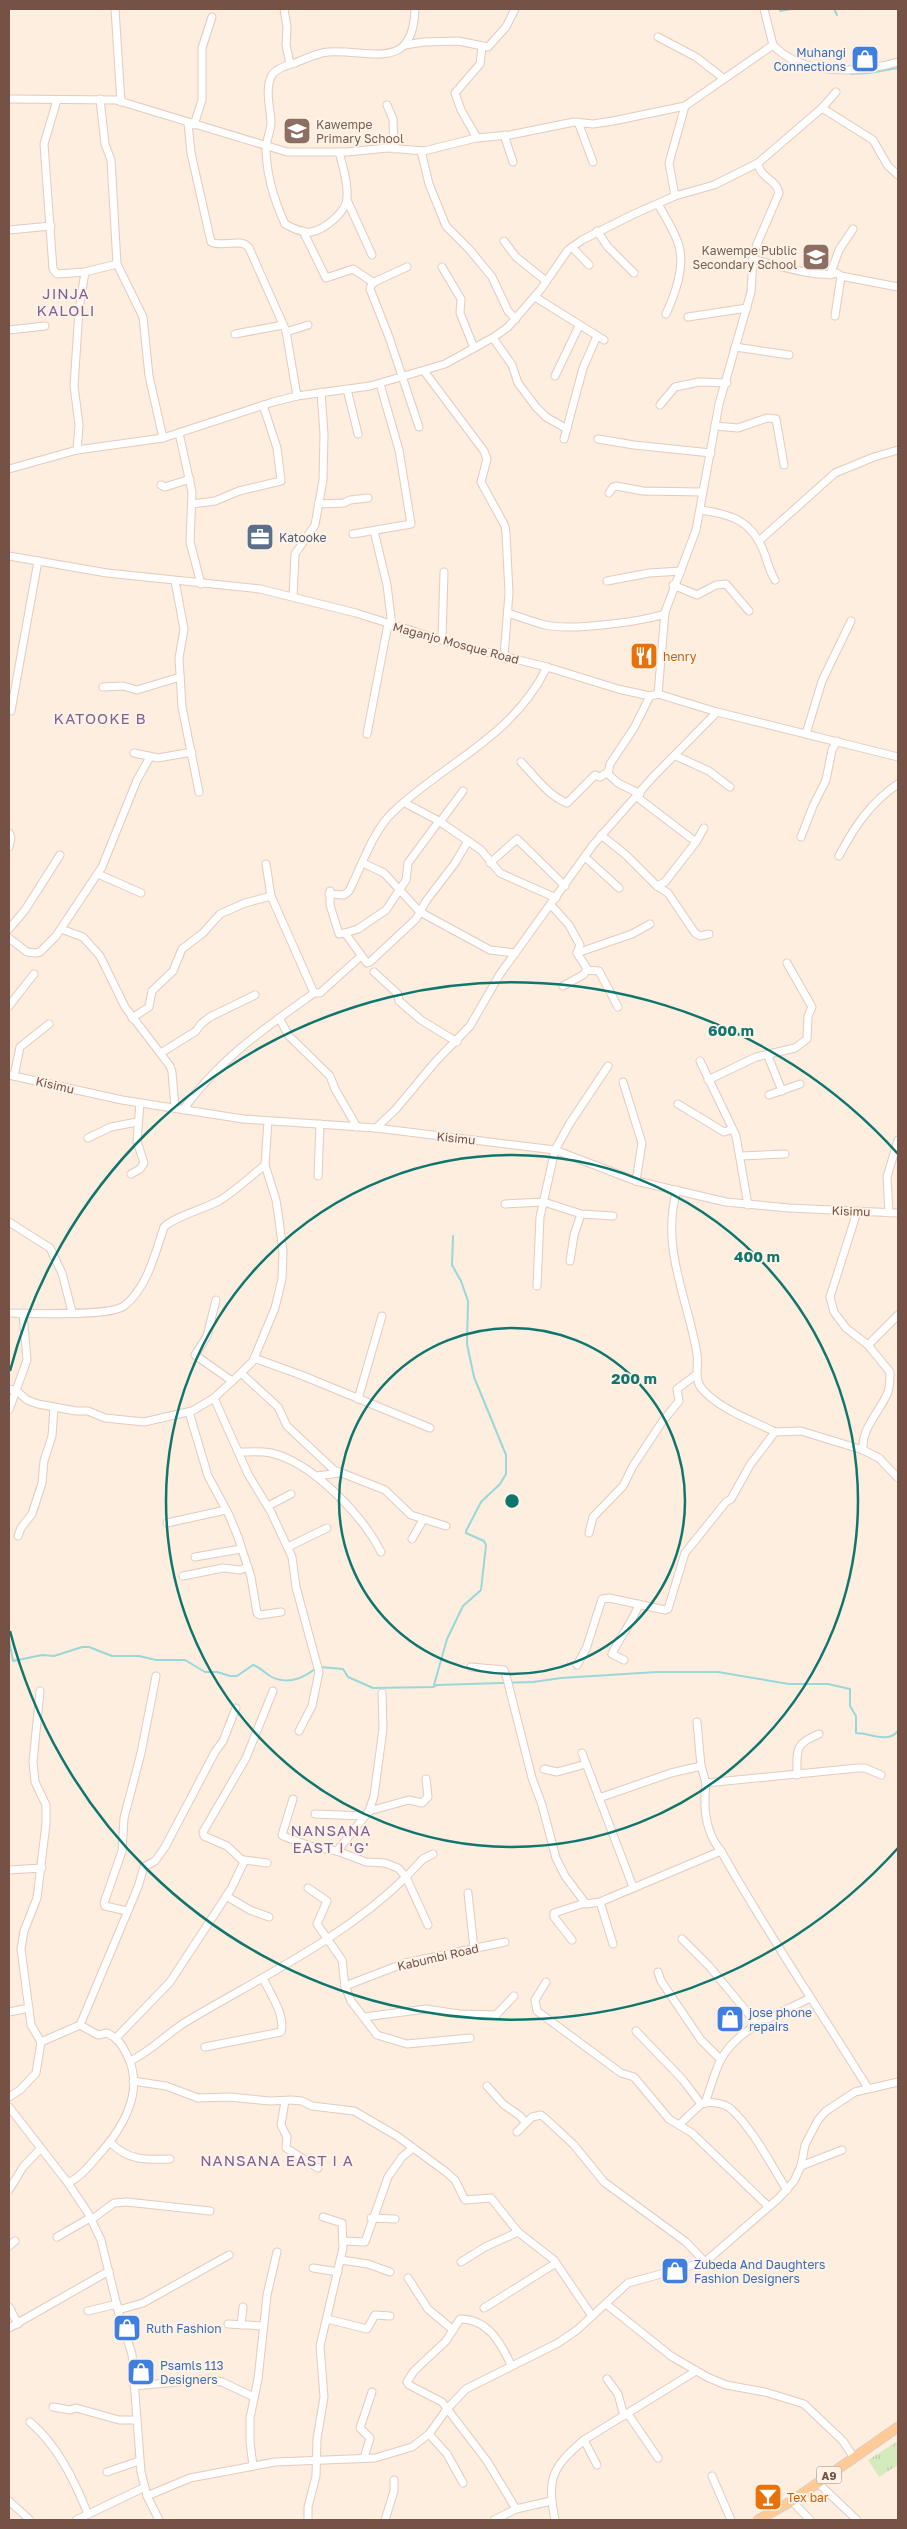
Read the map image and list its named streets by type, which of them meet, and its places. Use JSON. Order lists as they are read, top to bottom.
{
  "streets": {
    "main road": ["A9"],
    "street": ["Maganjo Mosque Road", "Kisimu", "Kabumbi Road"]
  },
  "districts": [
    "JINJA KALOLI",
    "KATOOKE B",
    "NANSANA EAST I 'G'",
    "NANSANA EAST I A"
  ],
  "places": {
    "shop": [
      "Muhangi Connections",
      "jose phone repairs",
      "Zubeda And Daughters Fashion Designers",
      "Ruth Fashion",
      "Psamls 113 Designers"
    ],
    "school or university": ["Kawempe Primary School", "Kawempe Public Secondary School"],
    "office": ["Katooke"],
    "restaurant": ["henry"],
    "bar": ["Tex bar"]
  },
  "rings": ["600 m", "400 m", "200 m"]
}
